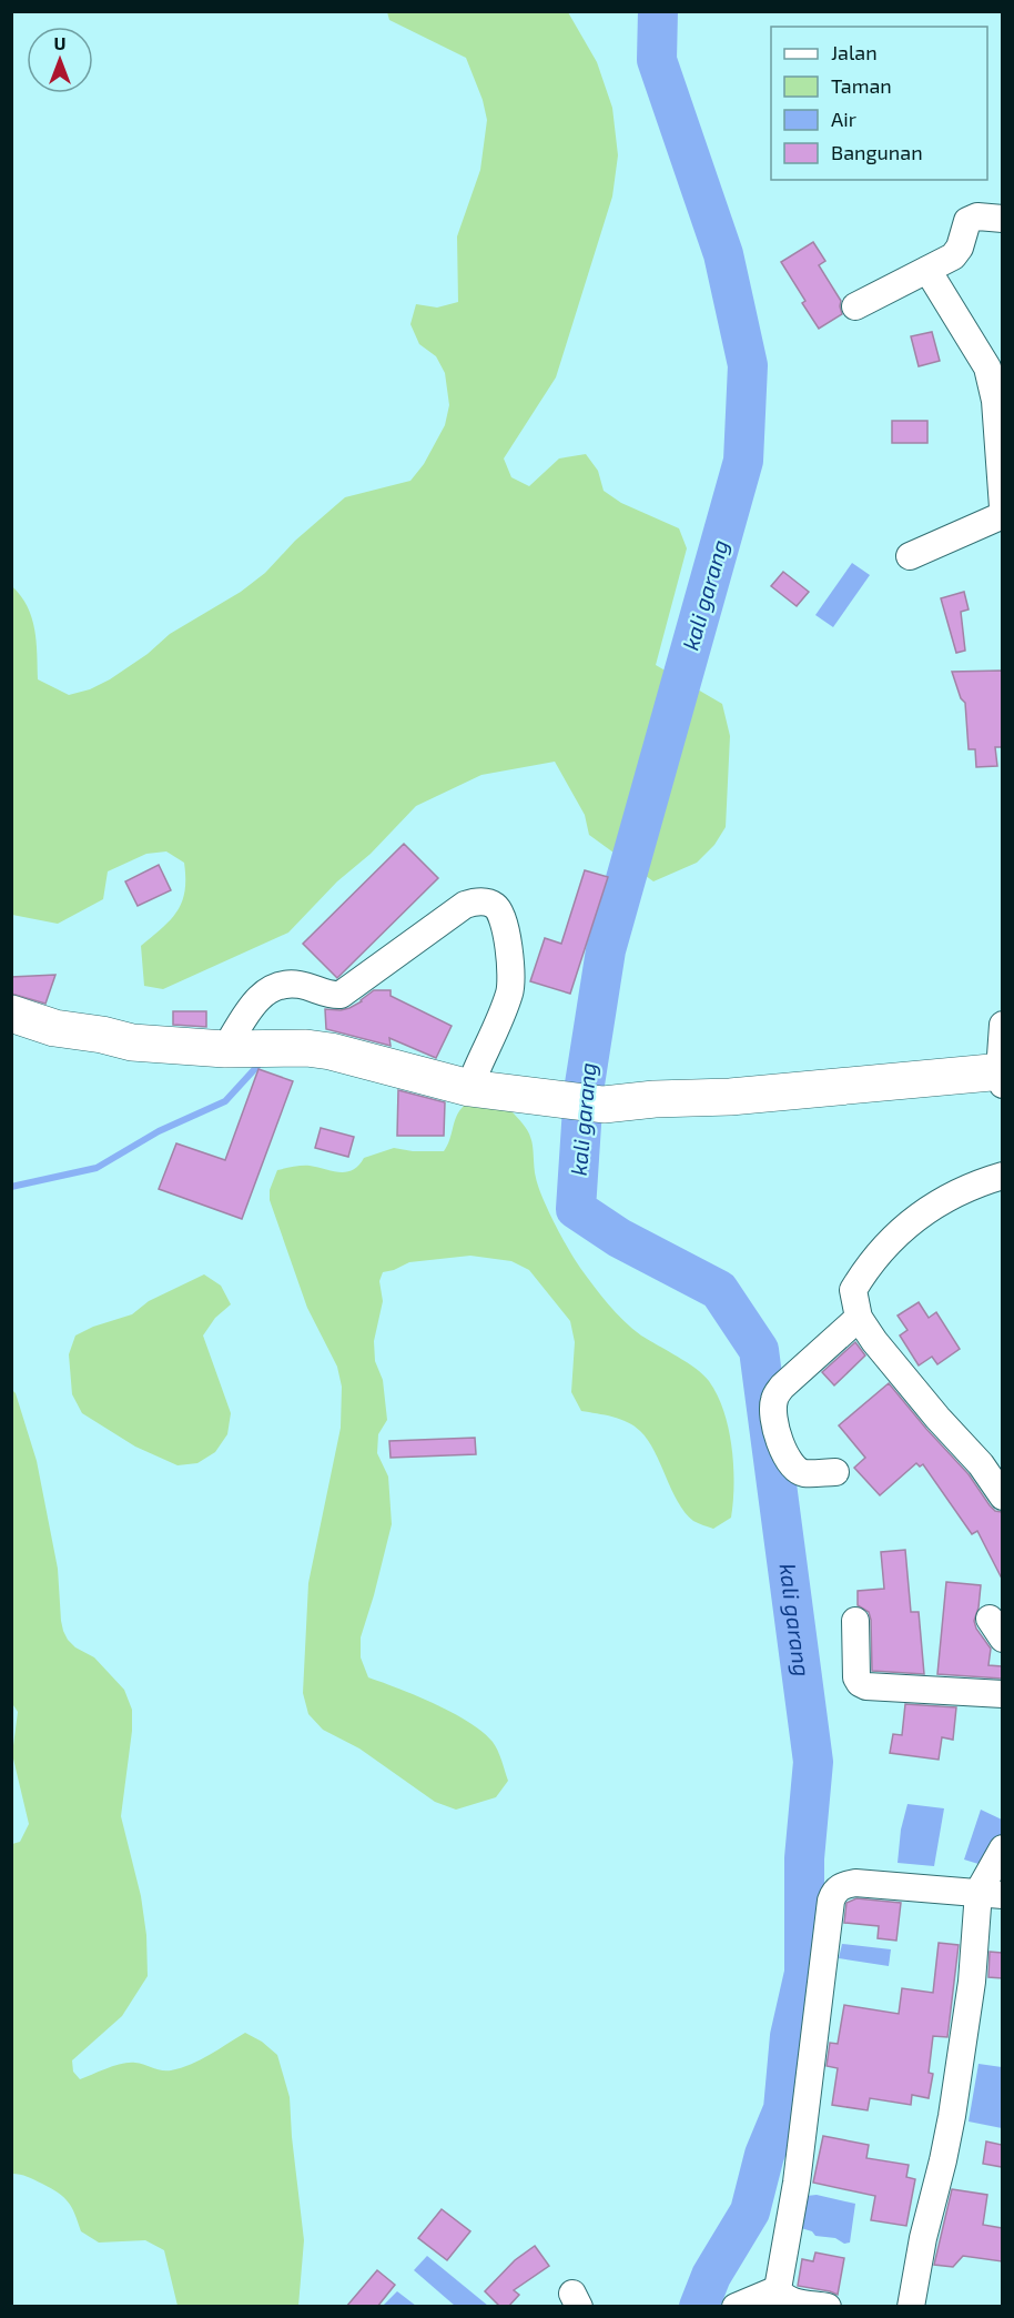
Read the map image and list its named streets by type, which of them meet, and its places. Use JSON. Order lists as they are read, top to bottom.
{
  "water": ["kali garang"],
  "legend": [
    "Jalan",
    "Taman",
    "Air",
    "Bangunan"
  ],
  "north": "top"
}
